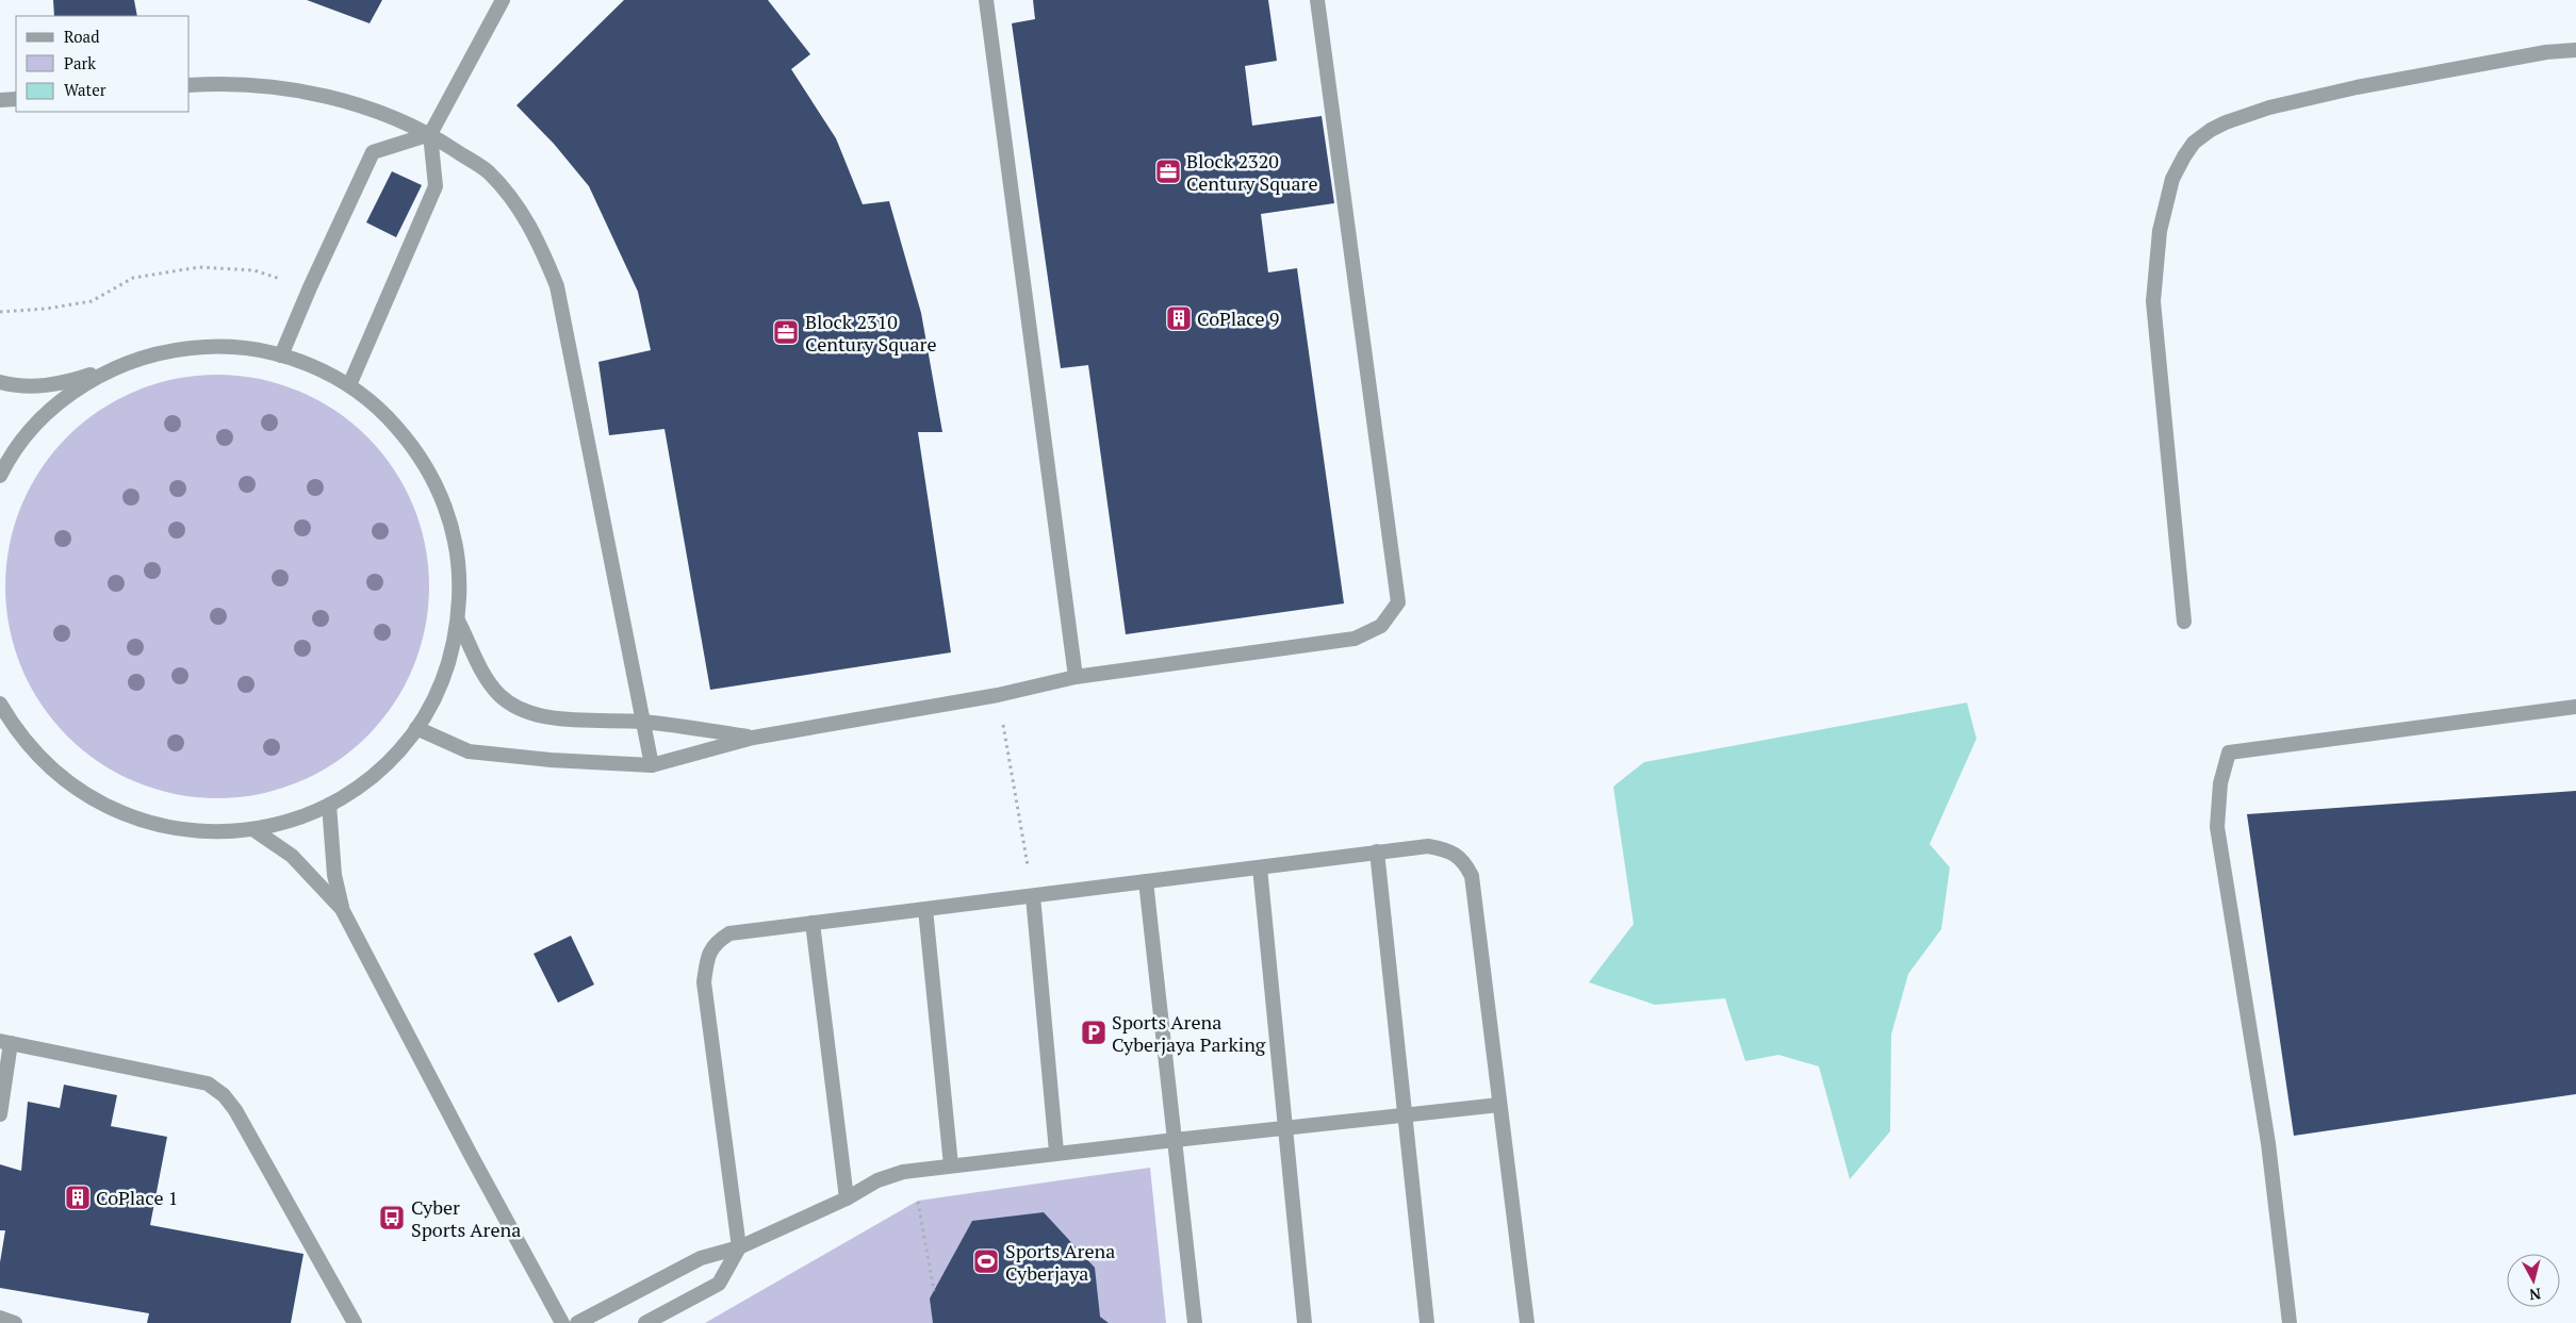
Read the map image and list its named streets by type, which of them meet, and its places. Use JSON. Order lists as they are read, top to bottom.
{
  "places": {
    "office": ["Block 2320 Century Square", "Block 2310 Century Square"],
    "building": ["CoPlace 9", "CoPlace 1"],
    "parking": ["Sports Arena Cyberjaya Parking"],
    "bus stop": ["Cyber Sports Arena"],
    "sports": ["Sports Arena Cyberjaya"]
  },
  "legend": ["Road", "Park", "Water"],
  "north": "bottom"
}
